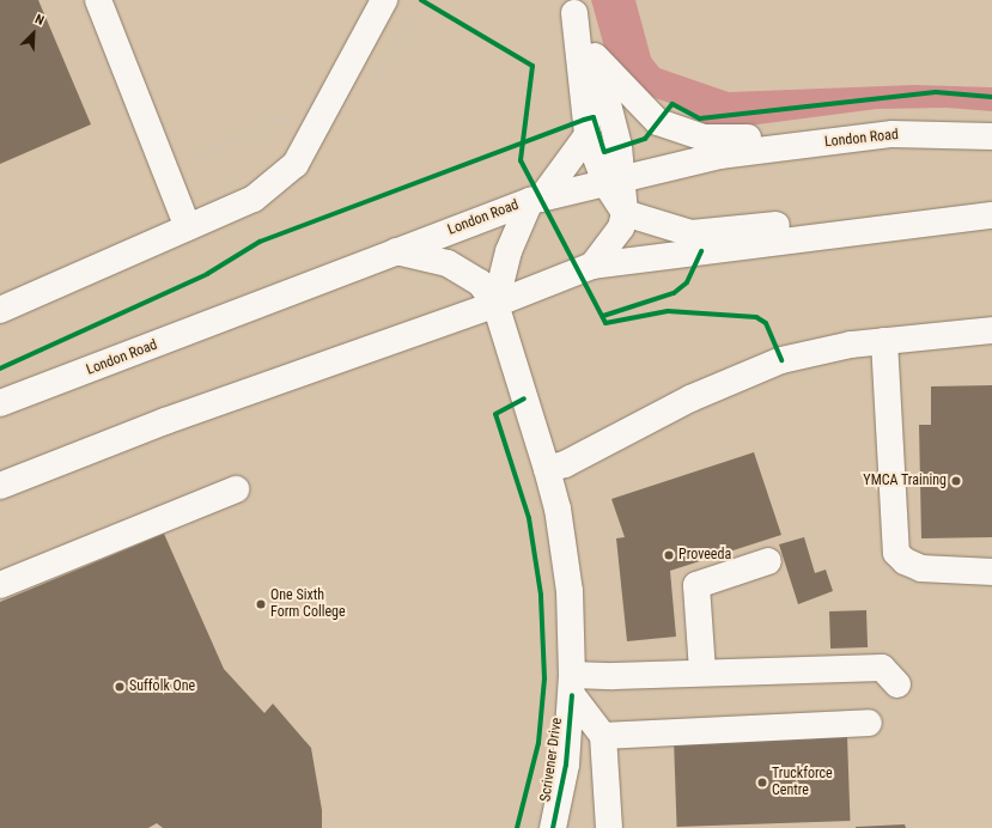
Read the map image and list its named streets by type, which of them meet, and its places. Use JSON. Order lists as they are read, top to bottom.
{
  "streets": {
    "main road": ["London Road", "Scrivener Drive"]
  },
  "places": [
    "YMCA Training",
    "Proveeda",
    "One Sixth Form College",
    "Suffolk One",
    "Truckforce Centre"
  ],
  "north": "top right"
}
